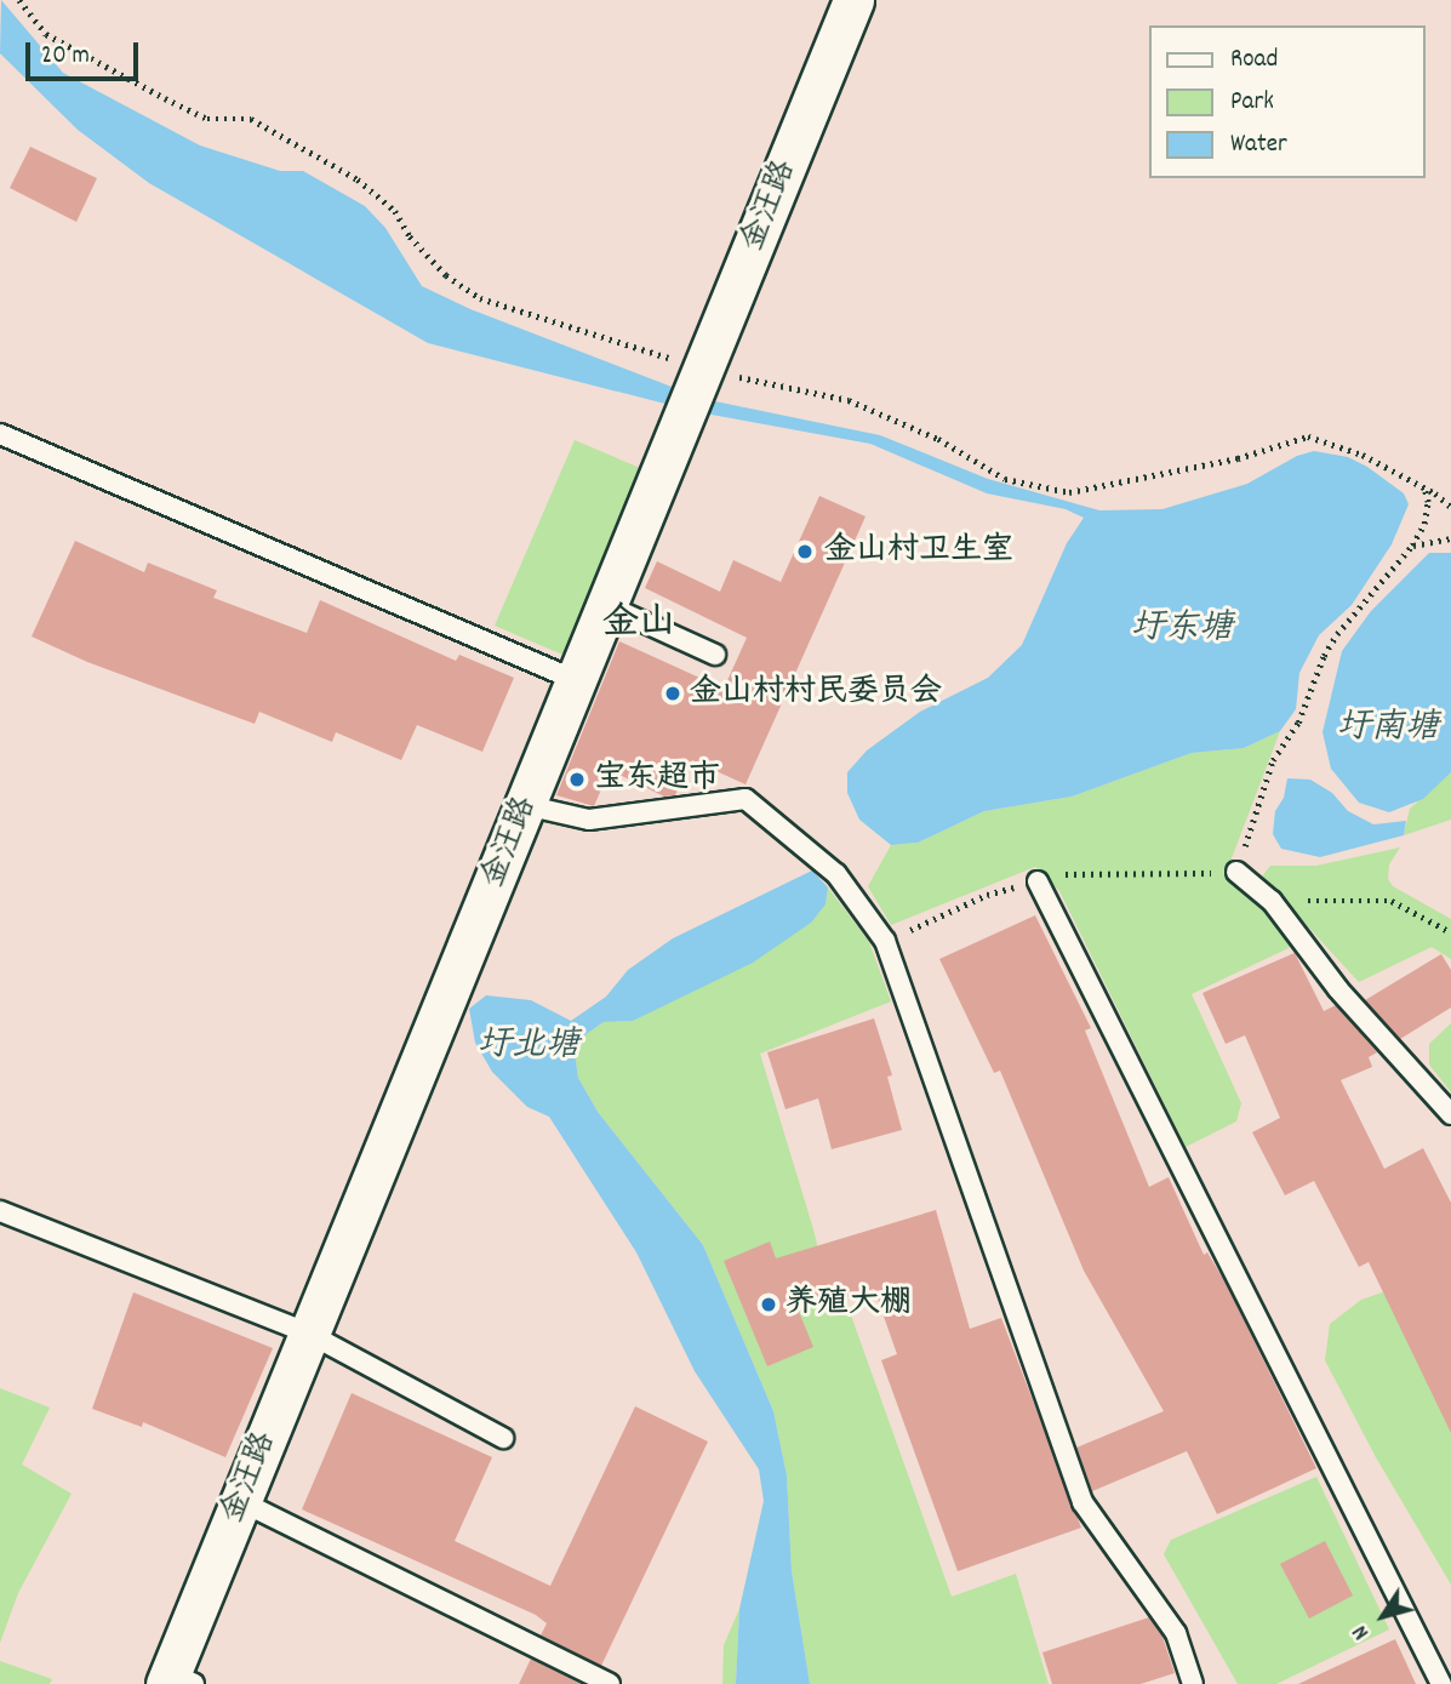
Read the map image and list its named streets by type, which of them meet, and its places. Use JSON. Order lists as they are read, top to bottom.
{
  "streets": {
    "street": ["金汪路"]
  },
  "districts": ["金山"],
  "water": ["圩东塘", "圩南塘", "圩北塘"],
  "places": [
    "金山村卫生室",
    "金山村村民委员会",
    "宝东超市",
    "养殖大棚"
  ],
  "legend": ["Road", "Park", "Water"],
  "scale_bar": "20 m",
  "north": "bottom left"
}
